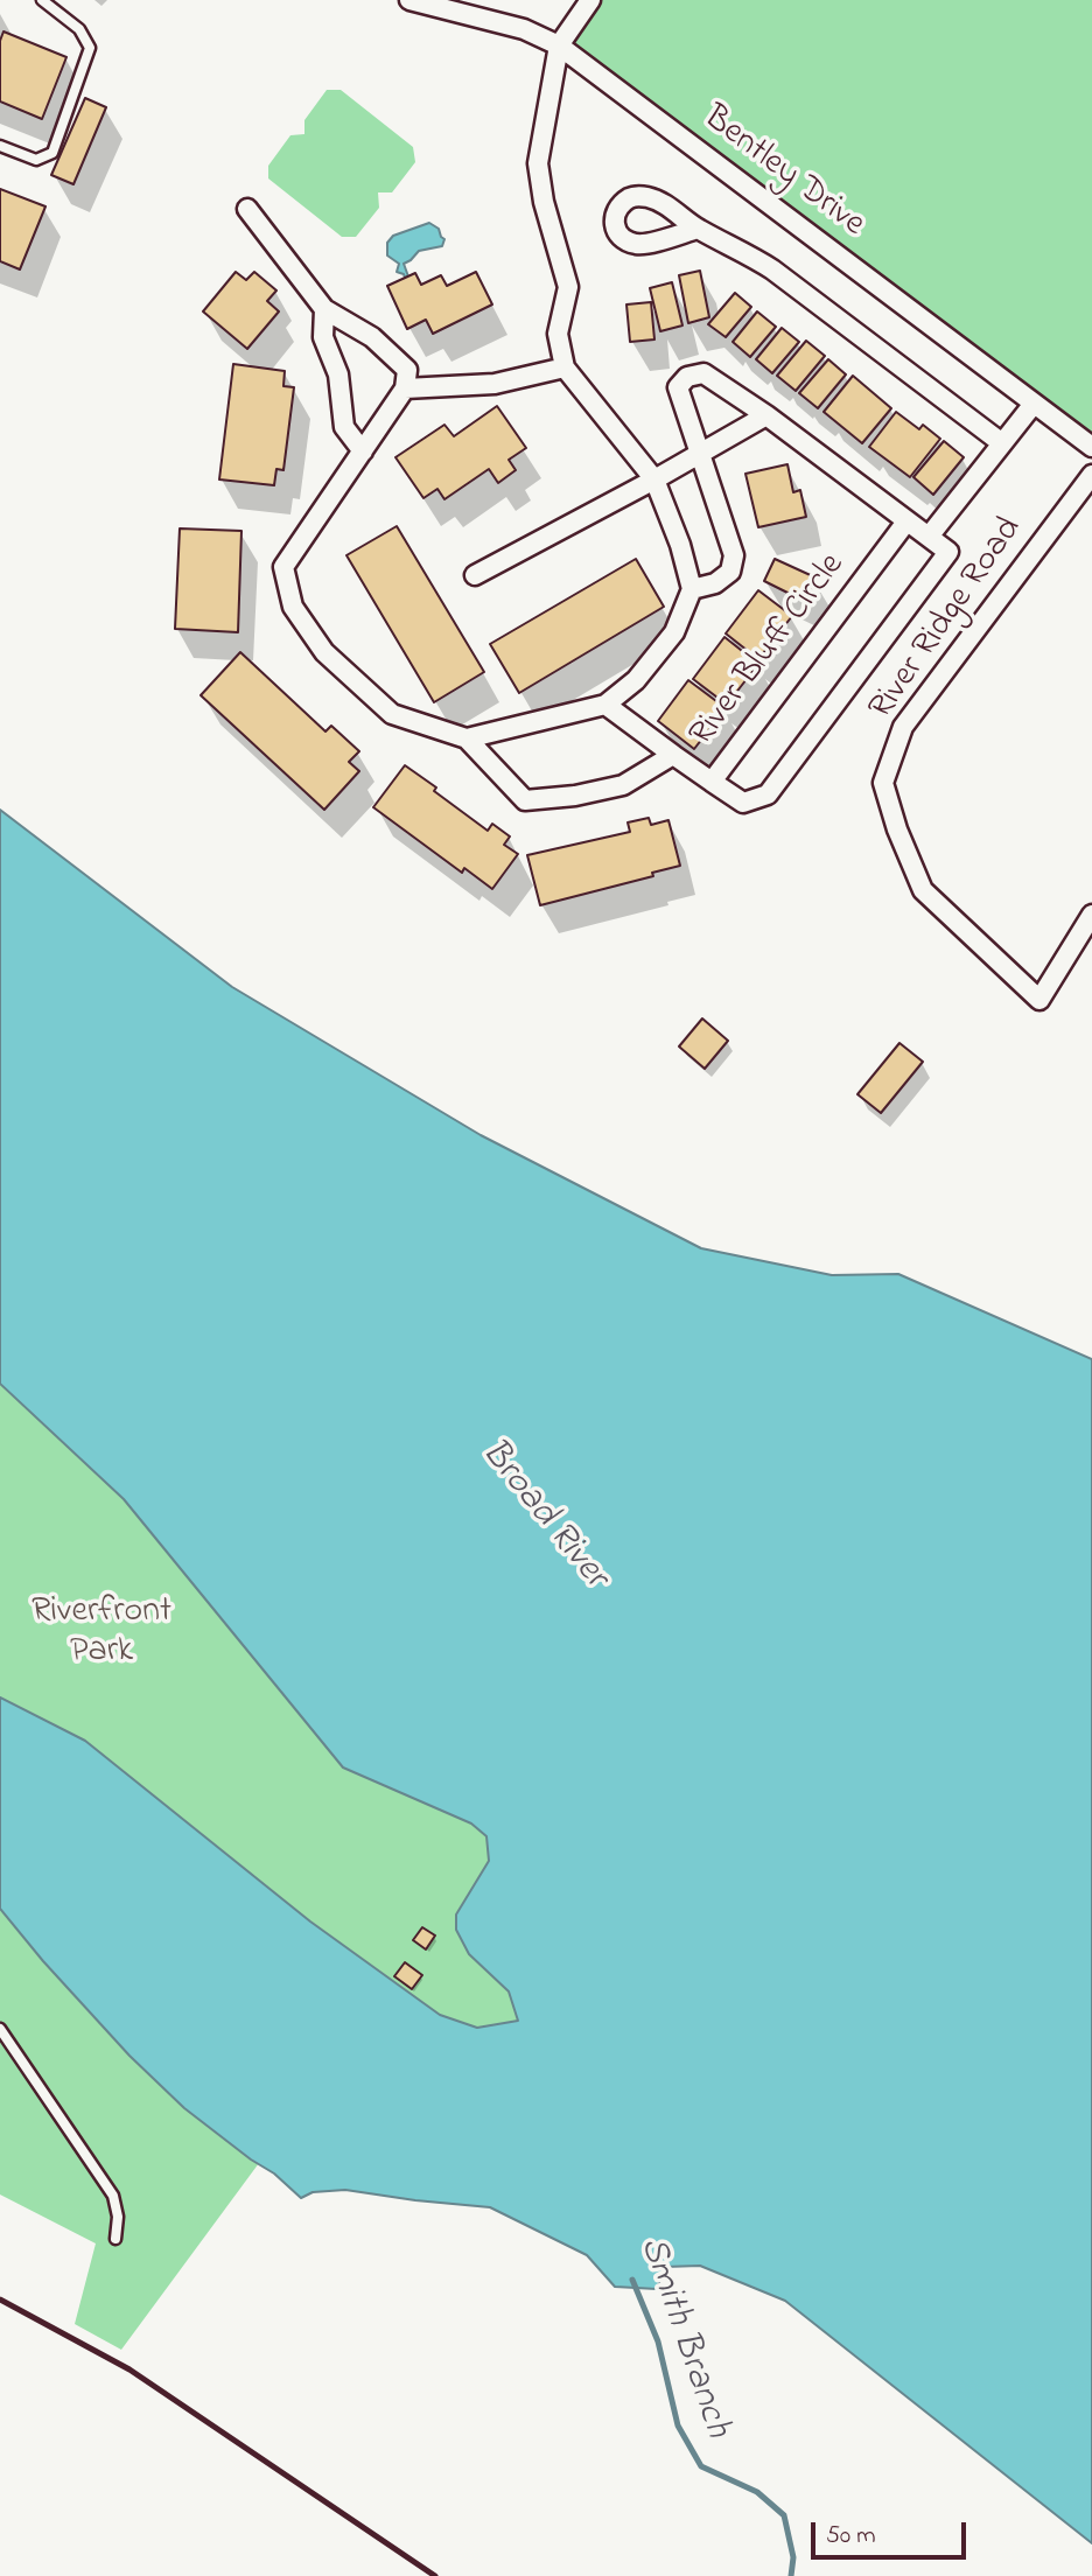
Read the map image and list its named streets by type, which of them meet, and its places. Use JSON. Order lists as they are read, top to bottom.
{
  "streets": {
    "street": ["Bentley Drive", "River Ridge Road", "River Bluff Circle"]
  },
  "water": ["Broad River", "Smith Branch"],
  "parks": ["Riverfront Park"],
  "scale_bar": "50 m"
}
